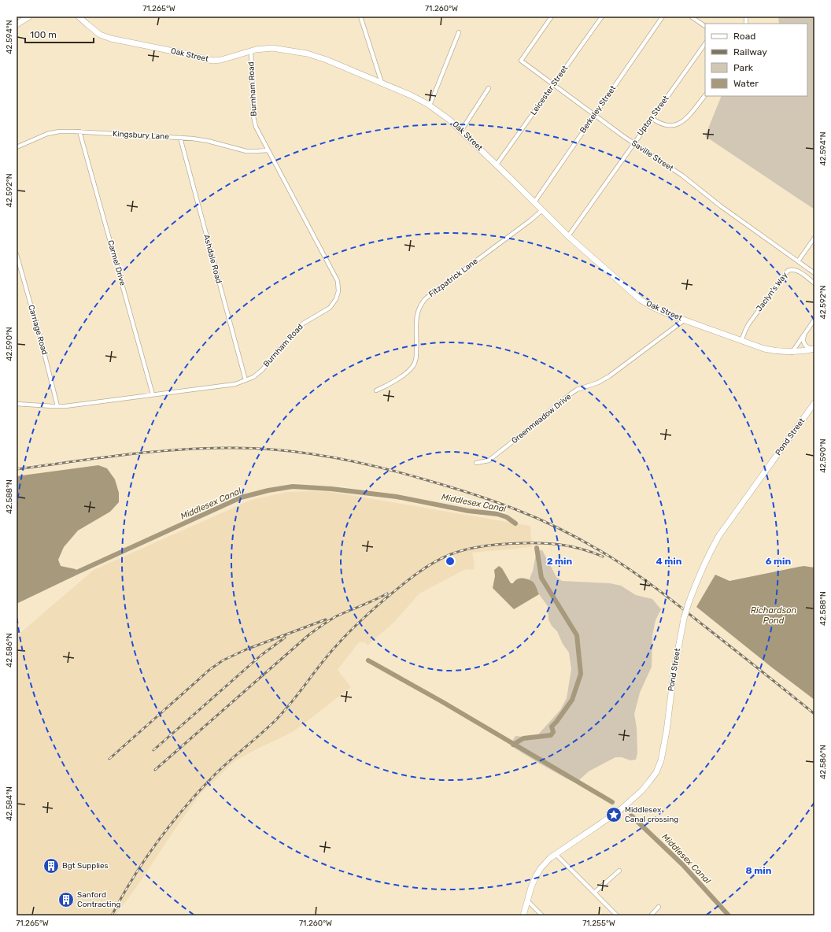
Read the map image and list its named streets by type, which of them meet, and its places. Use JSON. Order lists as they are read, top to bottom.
{
  "streets": {
    "street": [
      "Oak Street",
      "Burnham Road",
      "Leicester Street",
      "Berkeley Street",
      "Upton Street",
      "Kingsbury Lane",
      "Saville Street",
      "Ashdale Road",
      "Carmel Drive",
      "Fitzpatrick Lane",
      "Jaclyn's Way",
      "Carriage Road",
      "Greenmeadow Drive",
      "Pond Street"
    ]
  },
  "crossings": [
    ["Oak Street", "Burnham Road"],
    ["Oak Street", "Leicester Street"],
    ["Oak Street", "Berkeley Street"],
    ["Oak Street", "Upton Street"],
    ["Oak Street", "Fitzpatrick Lane"],
    ["Oak Street", "Jaclyn's Way"],
    ["Oak Street", "Greenmeadow Drive"],
    ["Burnham Road", "Kingsbury Lane"],
    ["Burnham Road", "Ashdale Road"],
    ["Burnham Road", "Carmel Drive"],
    ["Burnham Road", "Carriage Road"],
    ["Leicester Street", "Saville Street"],
    ["Berkeley Street", "Saville Street"],
    ["Upton Street", "Saville Street"],
    ["Kingsbury Lane", "Ashdale Road"],
    ["Kingsbury Lane", "Carmel Drive"]
  ],
  "water": ["Middlesex Canal", "Richardson Pond"],
  "places": {
    "place": ["Middlesex Canal crossing"],
    "building": ["Bgt Supplies", "Sanford Contracting"]
  },
  "legend": [
    "Road",
    "Railway",
    "Park",
    "Water"
  ],
  "scale_bar": "100 m",
  "coordinates": [
    "71.265°W",
    "71.260°W",
    "42.594°N",
    "42.592°N",
    "42.590°N",
    "42.588°N",
    "42.586°N",
    "42.584°N",
    "71.255°W"
  ],
  "rings": [
    "2 min",
    "4 min",
    "6 min",
    "8 min"
  ]
}
